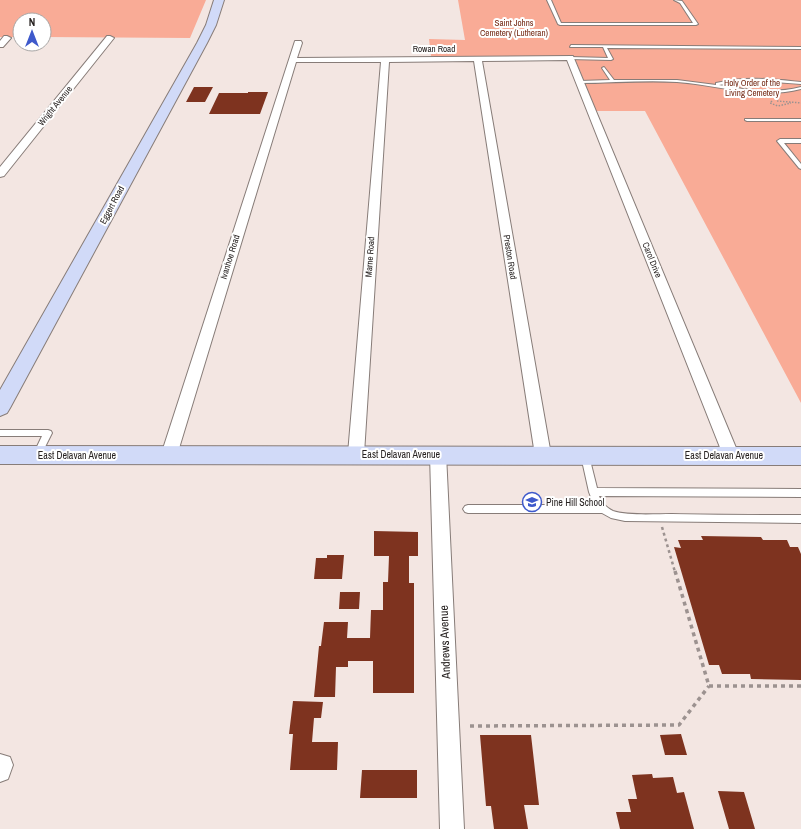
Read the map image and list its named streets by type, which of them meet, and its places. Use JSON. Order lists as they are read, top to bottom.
{
  "streets": {
    "street": [
      "Rowan Road",
      "Wright Avenue",
      "Eggert Road",
      "Ivanhoe Road",
      "Marne Road",
      "Preston Road",
      "Carol Drive",
      "East Delavan Avenue",
      "Andrews Avenue"
    ]
  },
  "crossings": [
    ["Rowan Road", "Ivanhoe Road"],
    ["Rowan Road", "Marne Road"],
    ["Rowan Road", "Preston Road"],
    ["Rowan Road", "Carol Drive"],
    ["Ivanhoe Road", "East Delavan Avenue"],
    ["Marne Road", "East Delavan Avenue"],
    ["Preston Road", "East Delavan Avenue"],
    ["Carol Drive", "East Delavan Avenue"],
    ["East Delavan Avenue", "Andrews Avenue"]
  ],
  "parks": ["Saint Johns Cemetery (Lutheran)", "Holy Order of the Living Cemetery"],
  "places": {
    "school or university": ["Pine Hill School"]
  },
  "north": "top"
}
